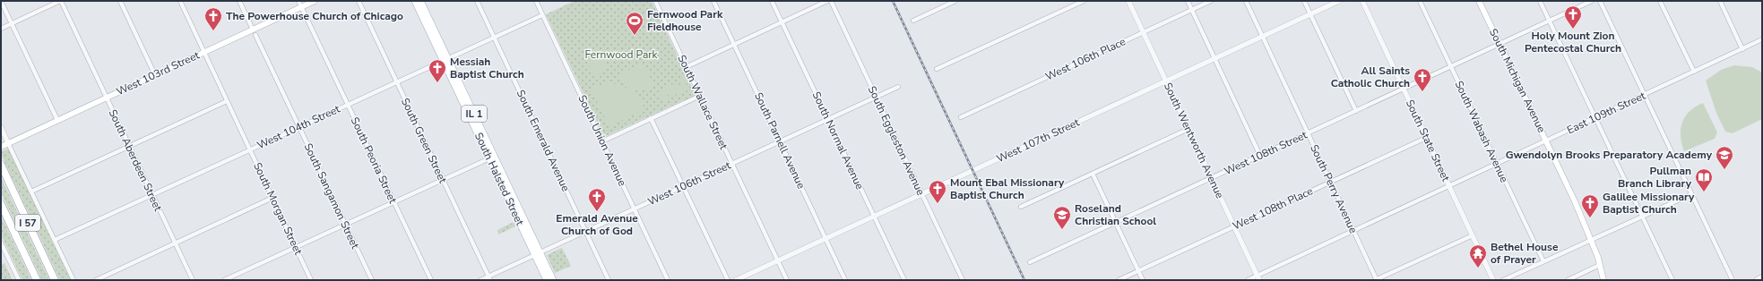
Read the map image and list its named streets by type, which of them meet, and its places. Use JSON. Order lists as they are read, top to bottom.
{
  "streets": {
    "highway": ["I 57"],
    "main road": [
      "West 103rd Street",
      "South Michigan Avenue",
      "IL 1",
      "South Halsted Street"
    ],
    "street": [
      "West 106th Place",
      "South Wallace Street",
      "East 109th Street",
      "West 104th Street",
      "South Wabash Avenue",
      "South Green Street",
      "South Emerald Avenue",
      "South Union Avenue",
      "South Parnell Avenue",
      "South Normal Avenue",
      "South Eggleston Avenue",
      "West 107th Street",
      "South Wentworth Avenue",
      "South State Street",
      "West 108th Street",
      "South Aberdeen Street",
      "South Peoria Street",
      "West 106th Street",
      "South Perry Avenue",
      "South Sangamon Street",
      "South Morgan Street",
      "West 108th Place"
    ]
  },
  "crossings": [
    ["West 106th Place", "South Wentworth Avenue"],
    ["West 103rd Street", "South Aberdeen Street"],
    ["West 103rd Street", "South Peoria Street"],
    ["West 103rd Street", "South Sangamon Street"],
    ["West 103rd Street", "South Morgan Street"],
    ["South Michigan Avenue", "East 109th Street"],
    ["South Michigan Avenue", "West 108th Street"],
    ["South Wallace Street", "West 107th Street"],
    ["South Wallace Street", "West 106th Street"],
    ["East 109th Street", "South Wabash Avenue"],
    ["East 109th Street", "South Wentworth Avenue"],
    ["East 109th Street", "South State Street"],
    ["East 109th Street", "South Perry Avenue"],
    ["West 104th Street", "South Green Street"],
    ["West 104th Street", "South Emerald Avenue"],
    ["West 104th Street", "South Union Avenue"],
    ["West 104th Street", "South Aberdeen Street"],
    ["West 104th Street", "South Peoria Street"],
    ["West 104th Street", "South Halsted Street"],
    ["West 104th Street", "South Sangamon Street"],
    ["West 104th Street", "South Morgan Street"],
    ["South Wabash Avenue", "West 108th Street"],
    ["South Green Street", "West 106th Street"],
    ["South Emerald Avenue", "West 106th Street"],
    ["South Union Avenue", "West 106th Street"],
    ["South Parnell Avenue", "West 107th Street"],
    ["South Parnell Avenue", "West 106th Street"],
    ["South Normal Avenue", "West 107th Street"],
    ["South Normal Avenue", "West 106th Street"],
    ["South Eggleston Avenue", "West 107th Street"],
    ["South Eggleston Avenue", "West 106th Street"],
    ["West 107th Street", "South Wentworth Avenue"],
    ["West 107th Street", "South Perry Avenue"],
    ["South Wentworth Avenue", "West 108th Street"],
    ["South Wentworth Avenue", "West 108th Place"],
    ["South State Street", "West 108th Street"],
    ["South State Street", "West 108th Place"],
    ["West 108th Street", "South Perry Avenue"],
    ["South Halsted Street", "West 106th Street"],
    ["South Perry Avenue", "West 108th Place"]
  ],
  "parks": ["Fernwood Park"],
  "places": {
    "church": [
      "Holy Mount Zion Pentecostal Church",
      "The Powerhouse Church of Chicago",
      "Messiah Baptist Church",
      "All Saints Catholic Church",
      "Mount Ebal Missionary Baptist Church",
      "Emerald Avenue Church of God",
      "Galilee Missionary Baptist Church"
    ],
    "sports": ["Fernwood Park Fieldhouse"],
    "school or university": ["Gwendolyn Brooks Preparatory Academy", "Roseland Christian School"],
    "library": ["Pullman Branch Library"],
    "temple": ["Bethel House of Prayer"]
  }
}
